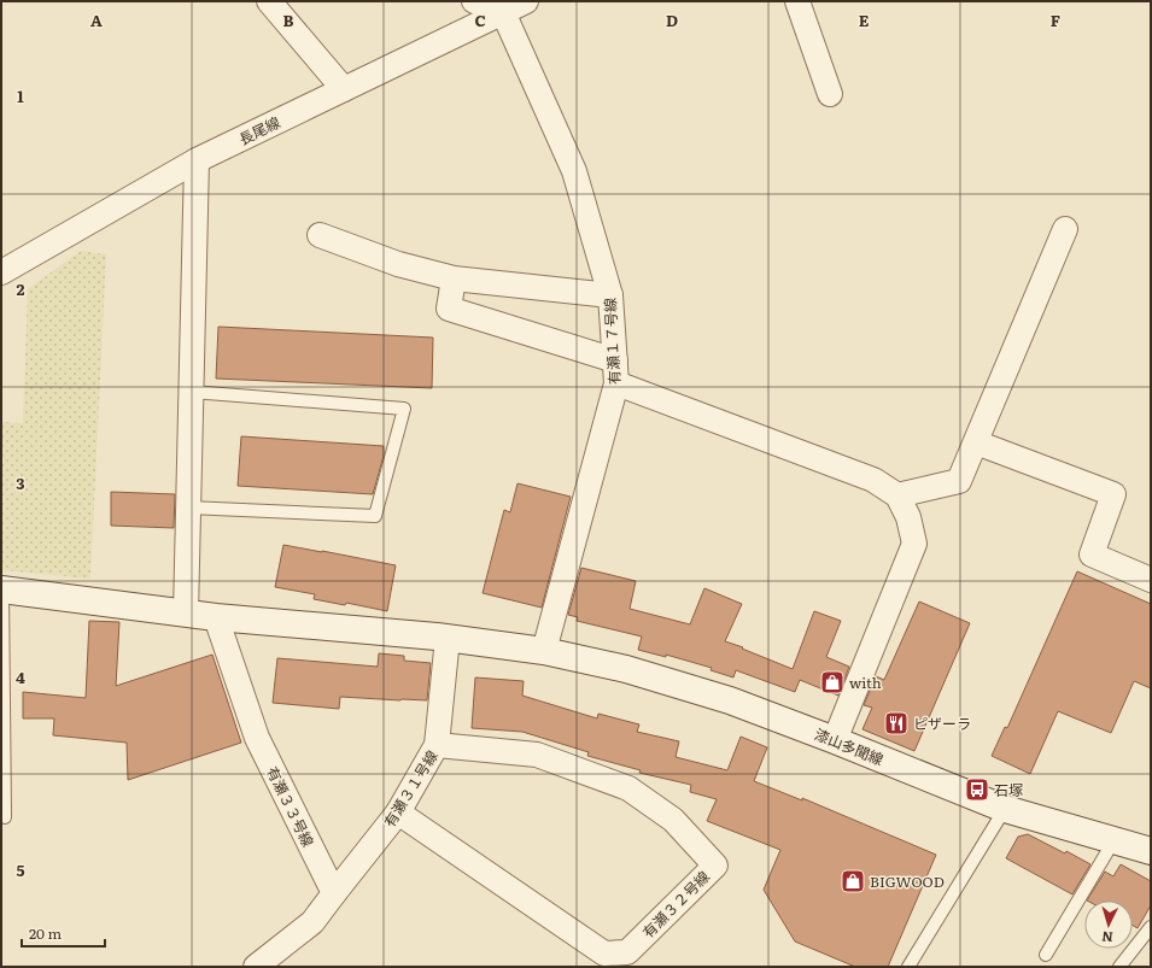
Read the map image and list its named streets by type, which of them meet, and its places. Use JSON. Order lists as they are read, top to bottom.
{
  "streets": {
    "street": [
      "長尾線",
      "有瀬１７号線",
      "漆山多聞線",
      "有瀬３１号線",
      "有瀬３３号線",
      "有瀬３２号線"
    ]
  },
  "crossings": [
    ["長尾線", "有瀬１７号線"],
    ["有瀬１７号線", "漆山多聞線"],
    ["漆山多聞線", "有瀬３１号線"],
    ["漆山多聞線", "有瀬３３号線"],
    ["有瀬３１号線", "有瀬３３号線"],
    ["有瀬３１号線", "有瀬３２号線"]
  ],
  "places": {
    "shop": ["with", "BIGWOOD"],
    "restaurant": ["ピザーラ"],
    "bus stop": ["石塚"]
  },
  "scale_bar": "20 m",
  "north": "bottom",
  "grid": {
    "columns": [
      "A",
      "B",
      "C",
      "D",
      "E",
      "F"
    ],
    "rows": [
      "1",
      "2",
      "3",
      "4",
      "5"
    ]
  }
}
